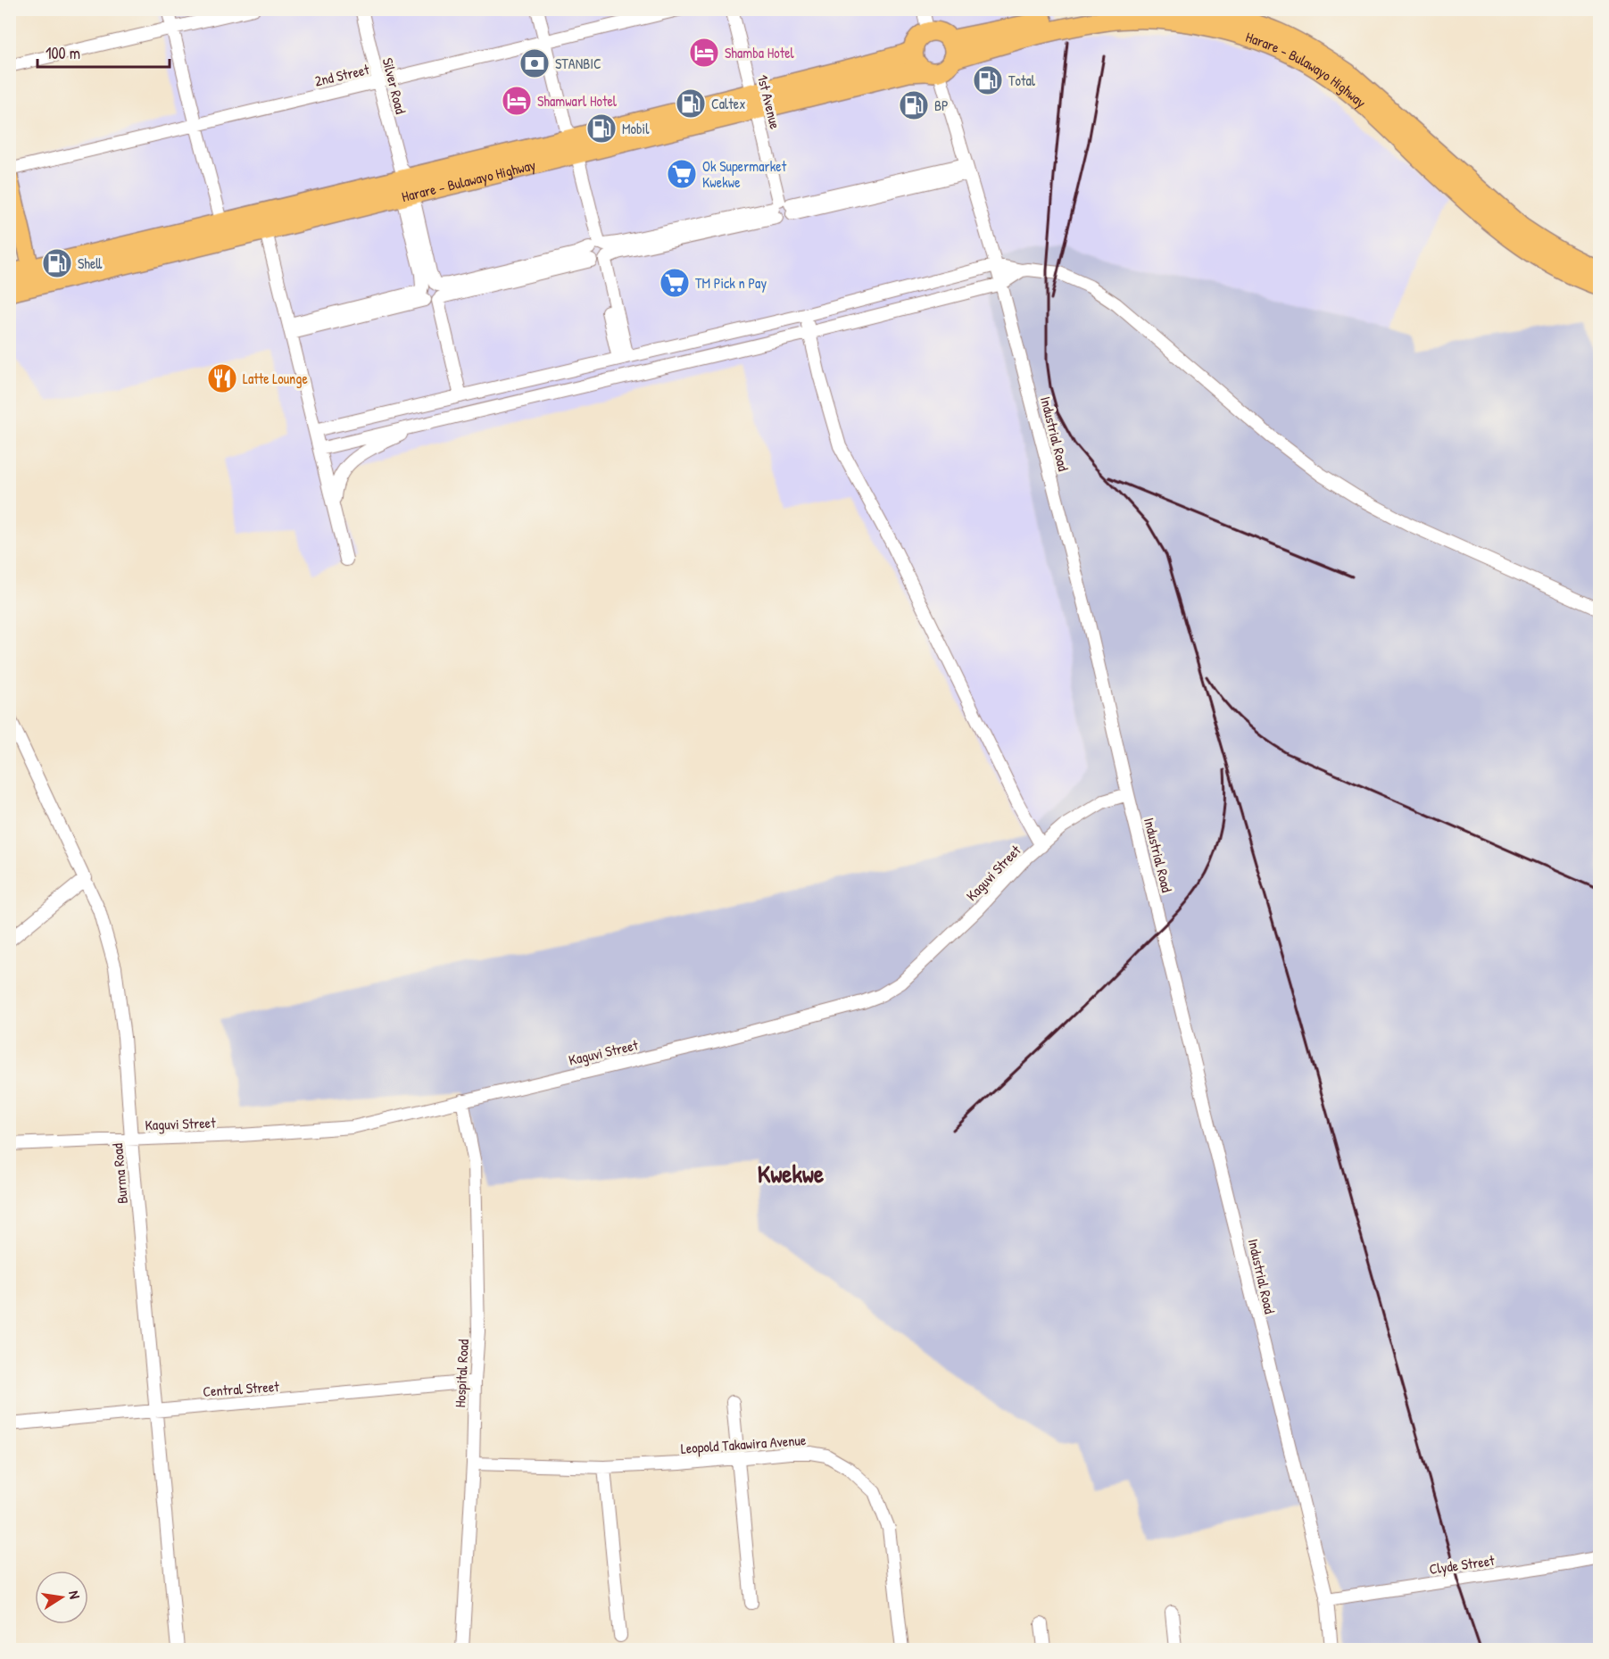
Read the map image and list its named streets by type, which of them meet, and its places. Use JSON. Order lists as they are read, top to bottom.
{
  "streets": {
    "highway": ["Harare - Bulawayo Highway"],
    "street": [
      "2nd Street",
      "Silver Road",
      "1st Avenue",
      "Industrial Road",
      "Kaguvi Street",
      "Burma Road",
      "Hospital Road",
      "Central Street",
      "Leopold Takawira Avenue",
      "Clyde Street"
    ]
  },
  "crossings": [
    ["Harare - Bulawayo Highway", "Silver Road"],
    ["Harare - Bulawayo Highway", "1st Avenue"],
    ["Harare - Bulawayo Highway", "Industrial Road"],
    ["2nd Street", "Silver Road"],
    ["Industrial Road", "Kaguvi Street"],
    ["Industrial Road", "Clyde Street"],
    ["Kaguvi Street", "Burma Road"],
    ["Kaguvi Street", "Hospital Road"],
    ["Burma Road", "Central Street"],
    ["Hospital Road", "Central Street"],
    ["Hospital Road", "Leopold Takawira Avenue"]
  ],
  "districts": ["Kwekwe"],
  "places": {
    "hotel": ["Shamba Hotel", "Shamwarl Hotel"],
    "bank": ["STANBIC"],
    "fuel station": [
      "Total",
      "Caltex",
      "BP",
      "Mobil",
      "Shell"
    ],
    "supermarket": ["Ok Supermarket Kwekwe", "TM Pick n Pay"],
    "restaurant": ["Latte Lounge"]
  },
  "scale_bar": "100 m",
  "north": "right"
}
